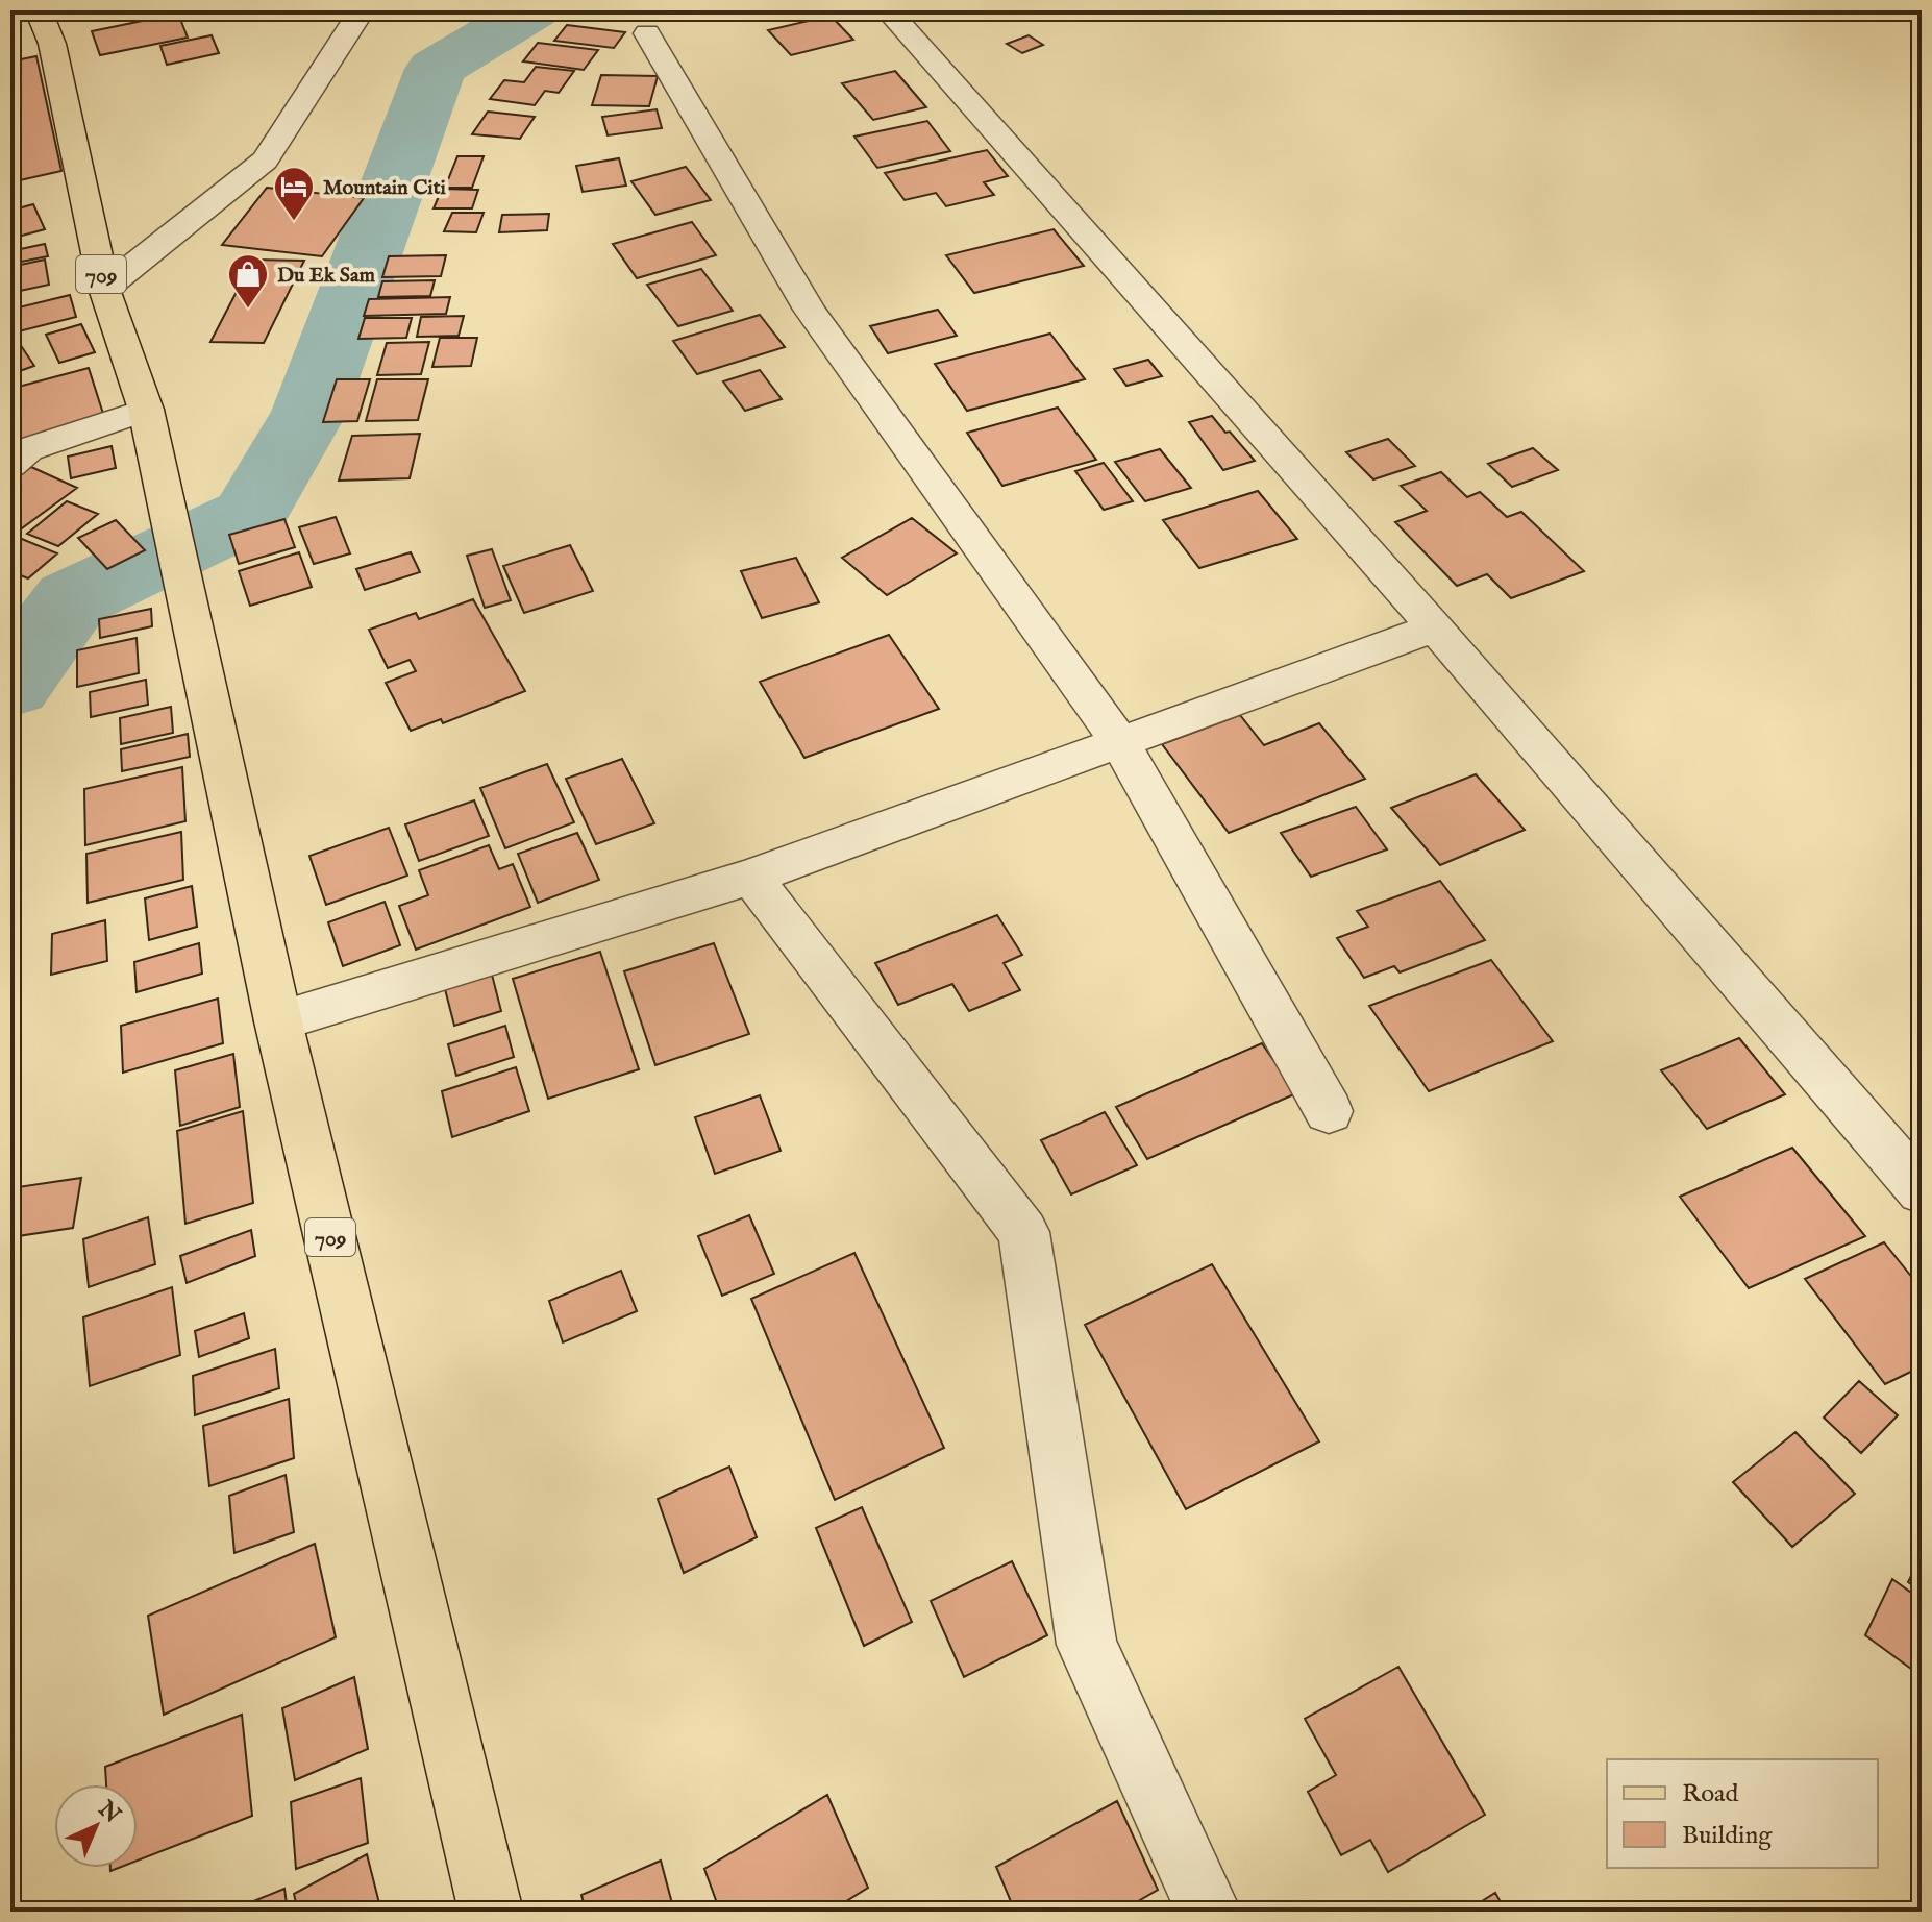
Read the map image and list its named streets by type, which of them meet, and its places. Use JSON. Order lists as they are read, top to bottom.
{
  "streets": {
    "main road": ["709"]
  },
  "places": {
    "hotel": ["Mountain Citi"],
    "shop": ["Du Ek Sam"]
  },
  "legend": ["Road", "Building"],
  "north": "top right"
}
